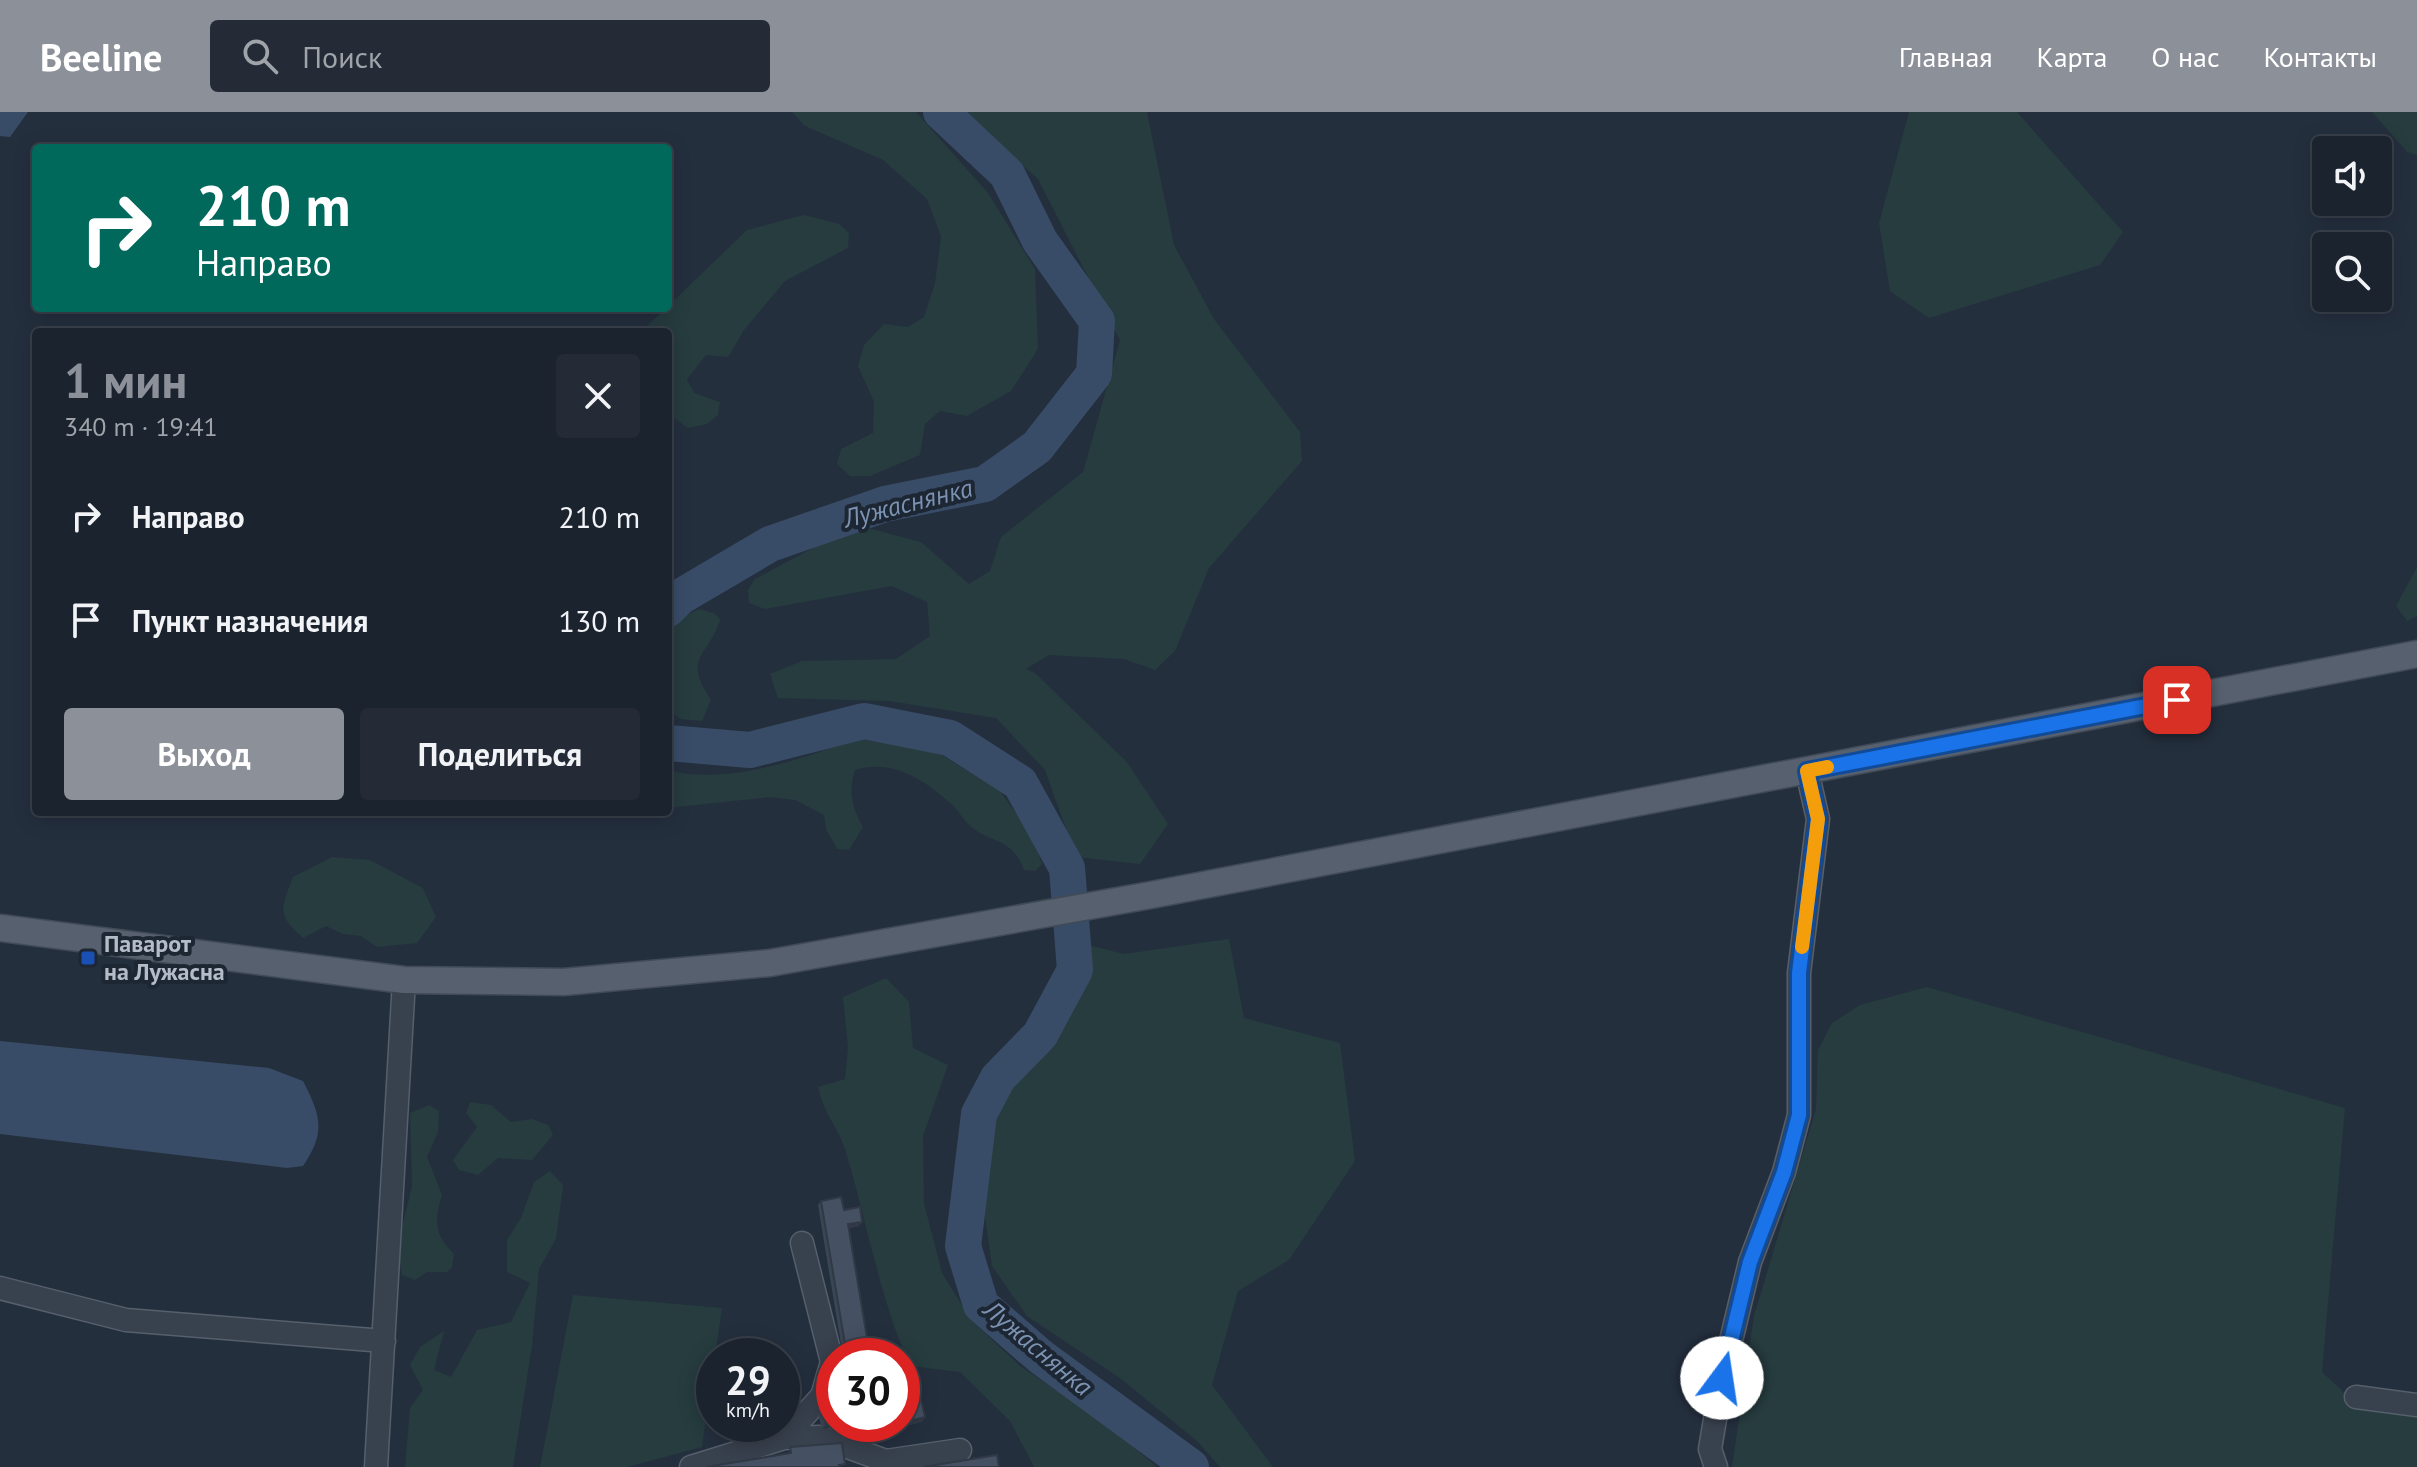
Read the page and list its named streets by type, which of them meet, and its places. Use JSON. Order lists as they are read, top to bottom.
{
  "water": ["Лужаснянка"],
  "places": {
    "transit": ["Паварот на Лужасна"]
  },
  "page": {
    "header": "Beeline",
    "search": "Поиск",
    "nav": [
      "Главная",
      "Карта",
      "О нас",
      "Контакты"
    ],
    "turn": ["210 m", "Направо"],
    "heading": ["1 мин", "340 m · 19:41"],
    "list": [
      {
        "name": "Направо",
        "value": "210 m"
      },
      {
        "name": "Пункт назначения",
        "value": "130 m"
      }
    ],
    "buttons": ["Выход", "Поделиться"],
    "speed": "29 km/h",
    "limit": "30"
  }
}
